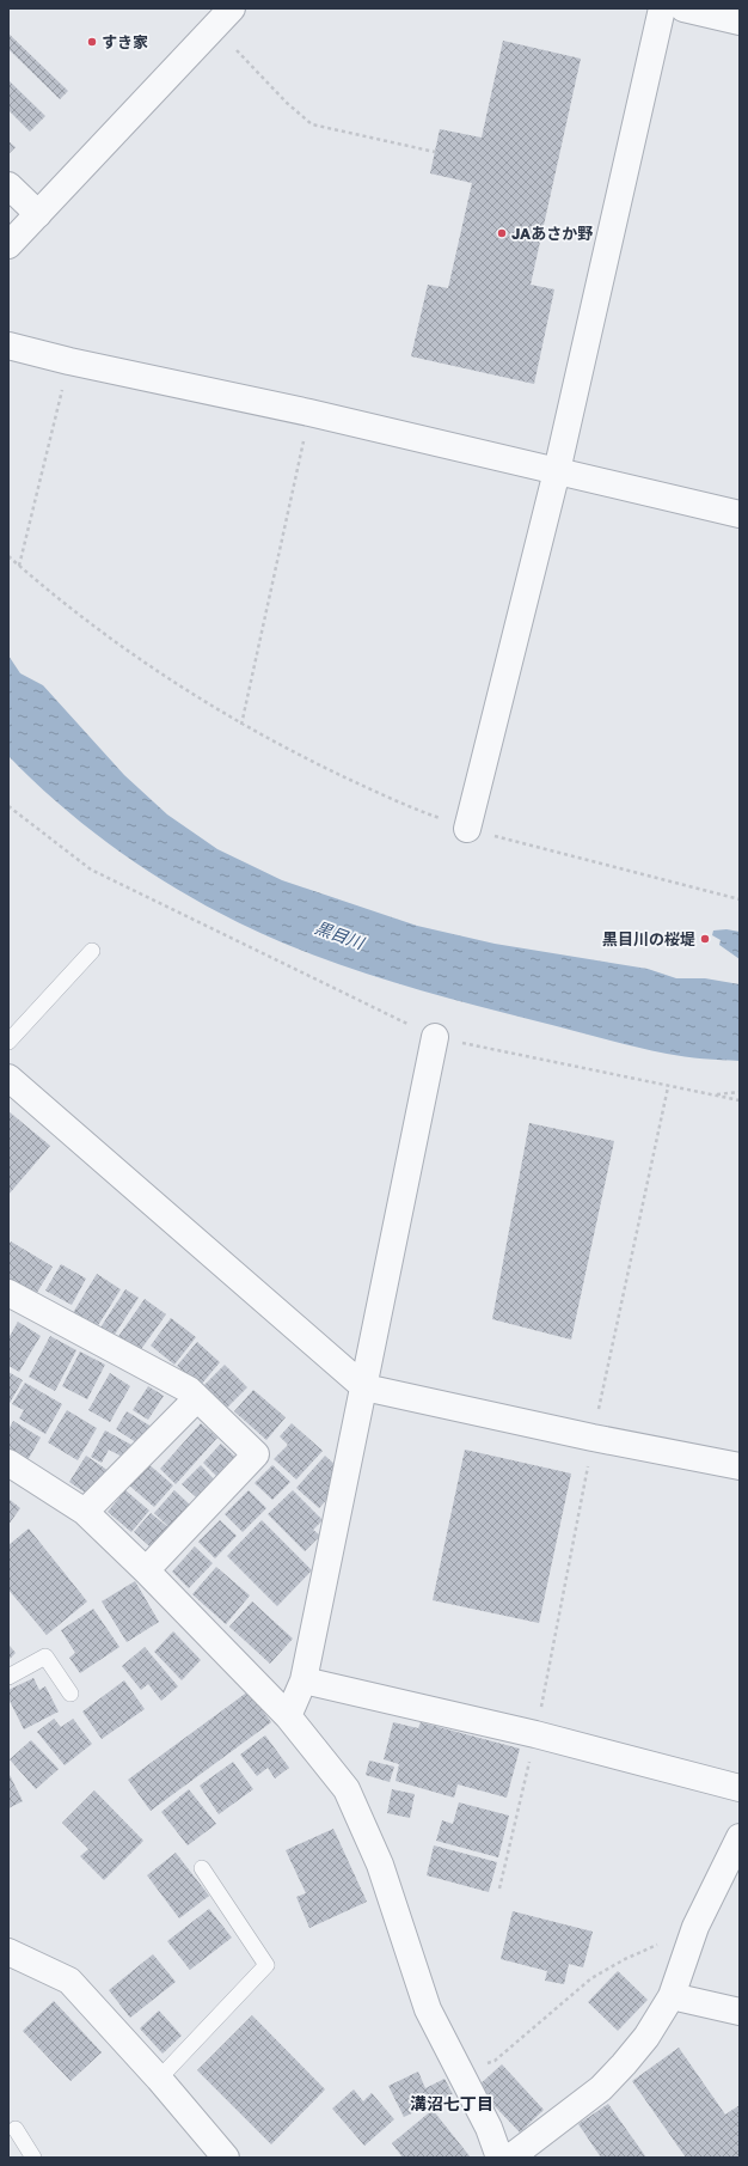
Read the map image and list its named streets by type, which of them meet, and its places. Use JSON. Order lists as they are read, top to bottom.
{
  "districts": ["溝沼七丁目"],
  "water": ["黒目川"],
  "places": ["すき家", "JAあさか野", "黒目川の桜堤"]
}
